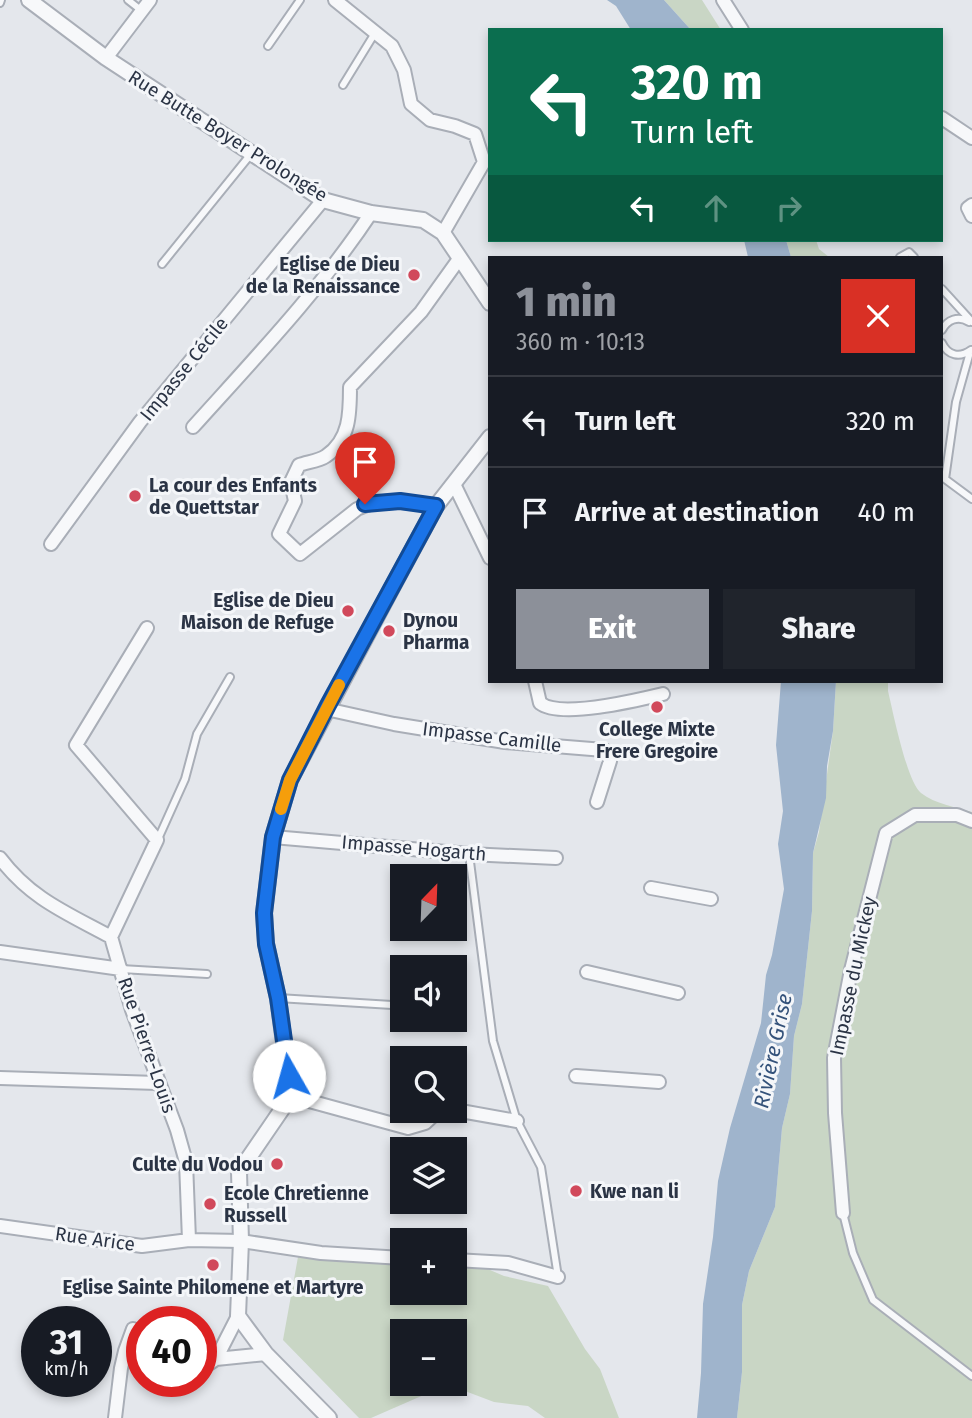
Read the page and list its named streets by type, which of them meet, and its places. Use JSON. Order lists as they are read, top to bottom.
{
  "streets": {
    "street": [
      "Rue Butte Boyer Prolongée",
      "Impasse Cécile",
      "Impasse Camille",
      "Impasse Hogarth",
      "Impasse du Mickey",
      "Rue Pierre-Louis",
      "Rue Arice"
    ]
  },
  "crossings": [
    ["Rue Butte Boyer Prolongée", "Impasse Cécile"],
    ["Rue Pierre-Louis", "Rue Arice"]
  ],
  "water": ["Rivière Grise"],
  "places": [
    "Eglise de Dieu de la Renaissance",
    "La cour des Enfants de Quettstar",
    "Eglise de Dieu Maison de Refuge",
    "Dynou Pharma",
    "College Mixte Frere Gregoire",
    "Culte du Vodou",
    "Kwe nan li",
    "Ecole Chretienne Russell",
    "Eglise Sainte Philomene et Martyre"
  ],
  "north": "top right",
  "page": {
    "turn": ["320 m", "Turn left"],
    "heading": ["1 min", "360 m · 10:13"],
    "list": [
      {
        "name": "Turn left",
        "value": "320 m"
      },
      {
        "name": "Arrive at destination",
        "value": "40 m"
      }
    ],
    "buttons": ["Exit", "Share"],
    "map_buttons": ["+", "−"],
    "speed": "31 km/h",
    "limit": "40"
  }
}
